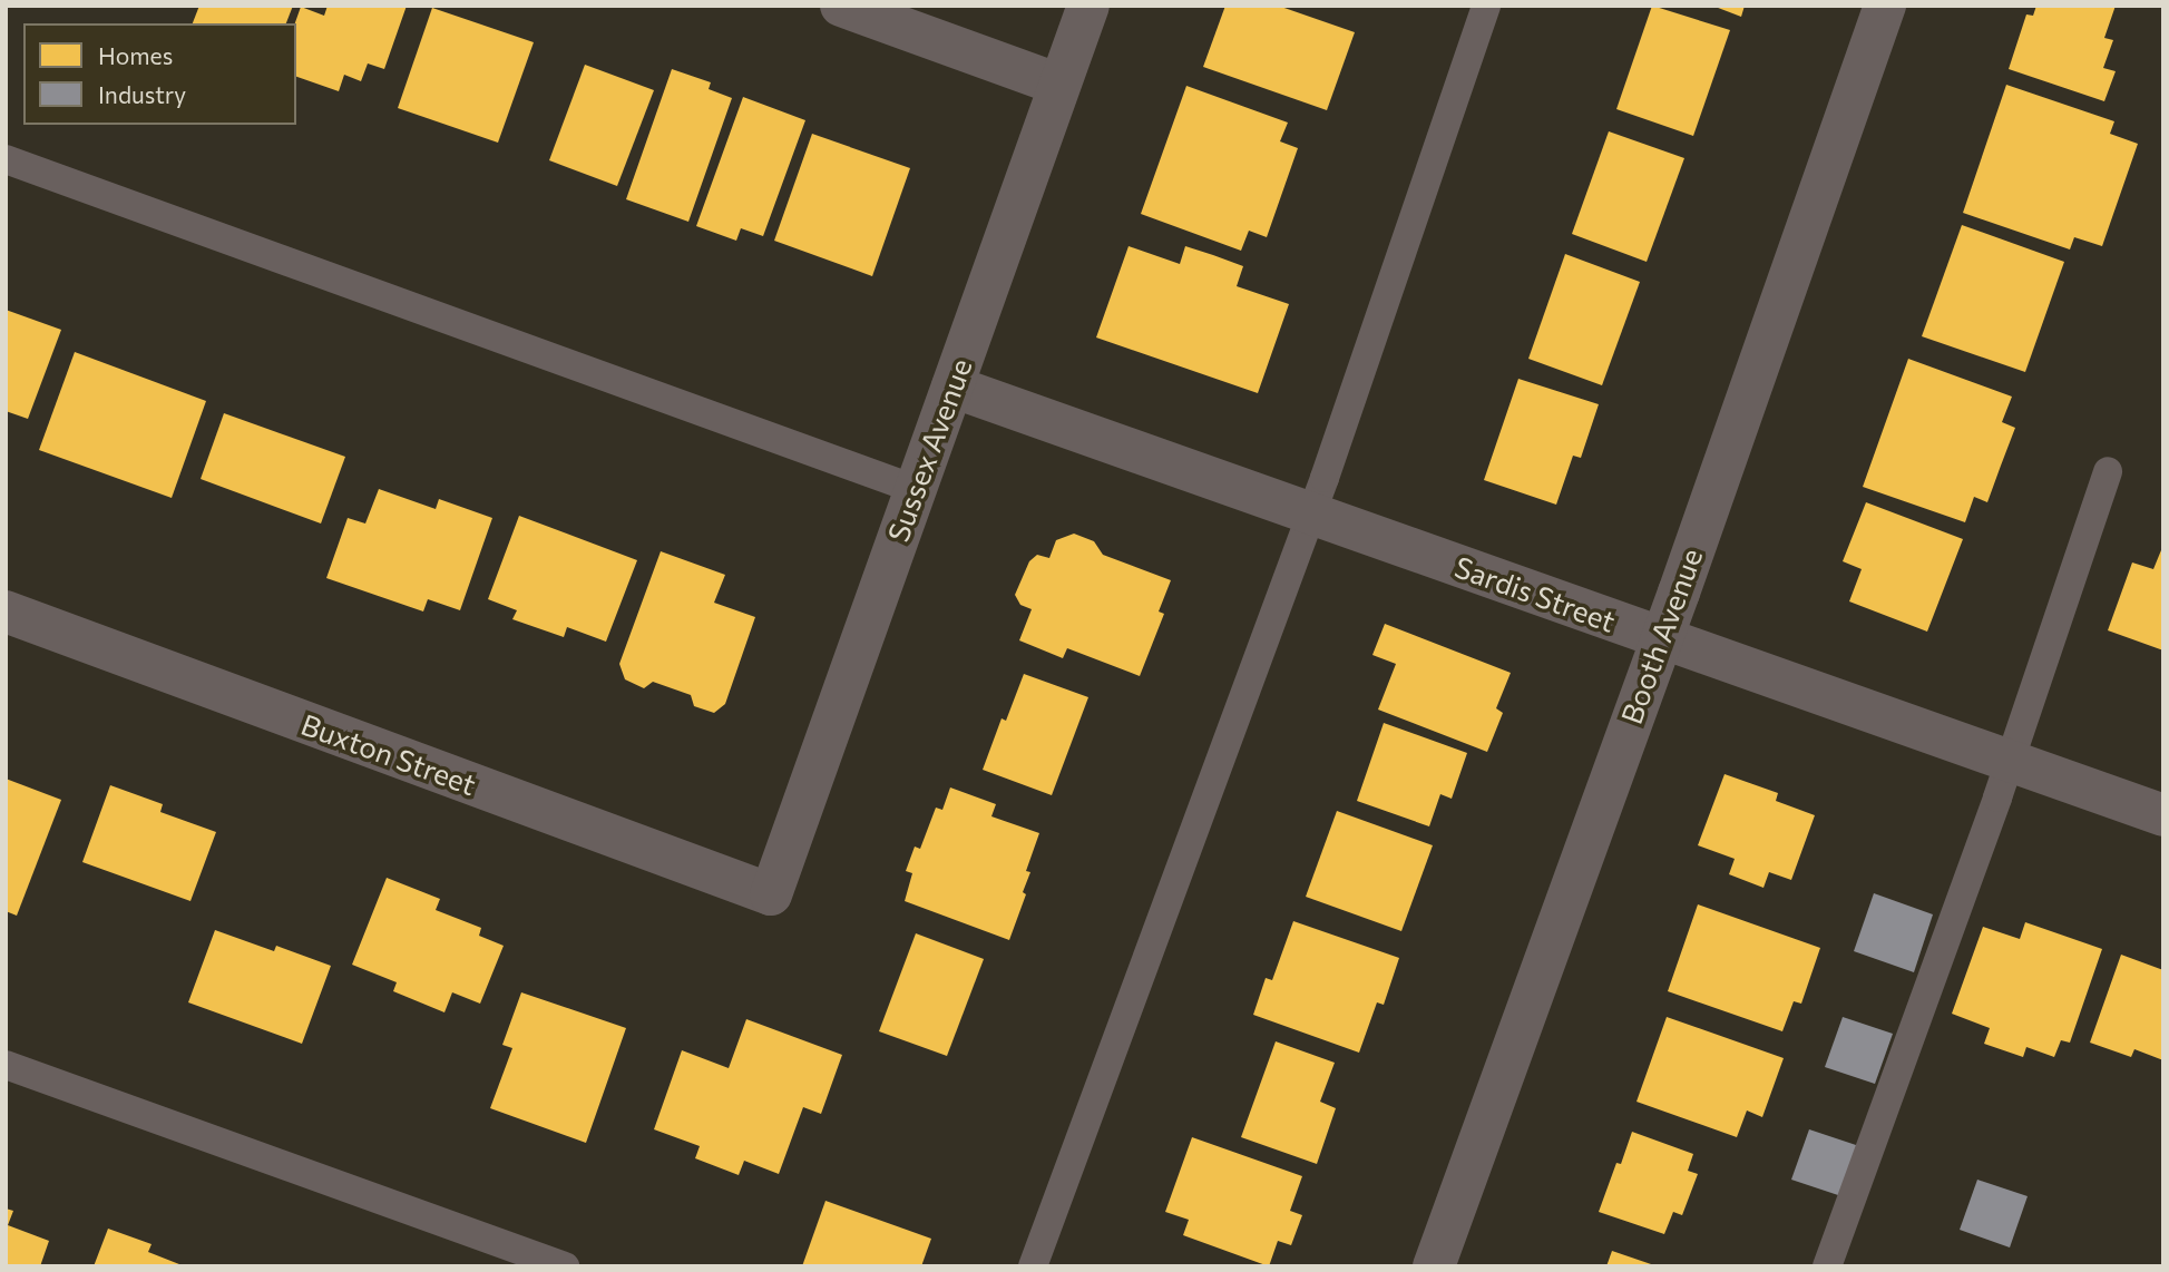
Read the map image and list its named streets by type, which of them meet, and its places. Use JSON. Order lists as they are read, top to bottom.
{
  "streets": {
    "street": [
      "Sussex Avenue",
      "Sardis Street",
      "Booth Avenue",
      "Buxton Street"
    ]
  },
  "crossings": [
    ["Sussex Avenue", "Sardis Street"],
    ["Sussex Avenue", "Buxton Street"],
    ["Sardis Street", "Booth Avenue"]
  ],
  "legend": ["Homes", "Industry"]
}
